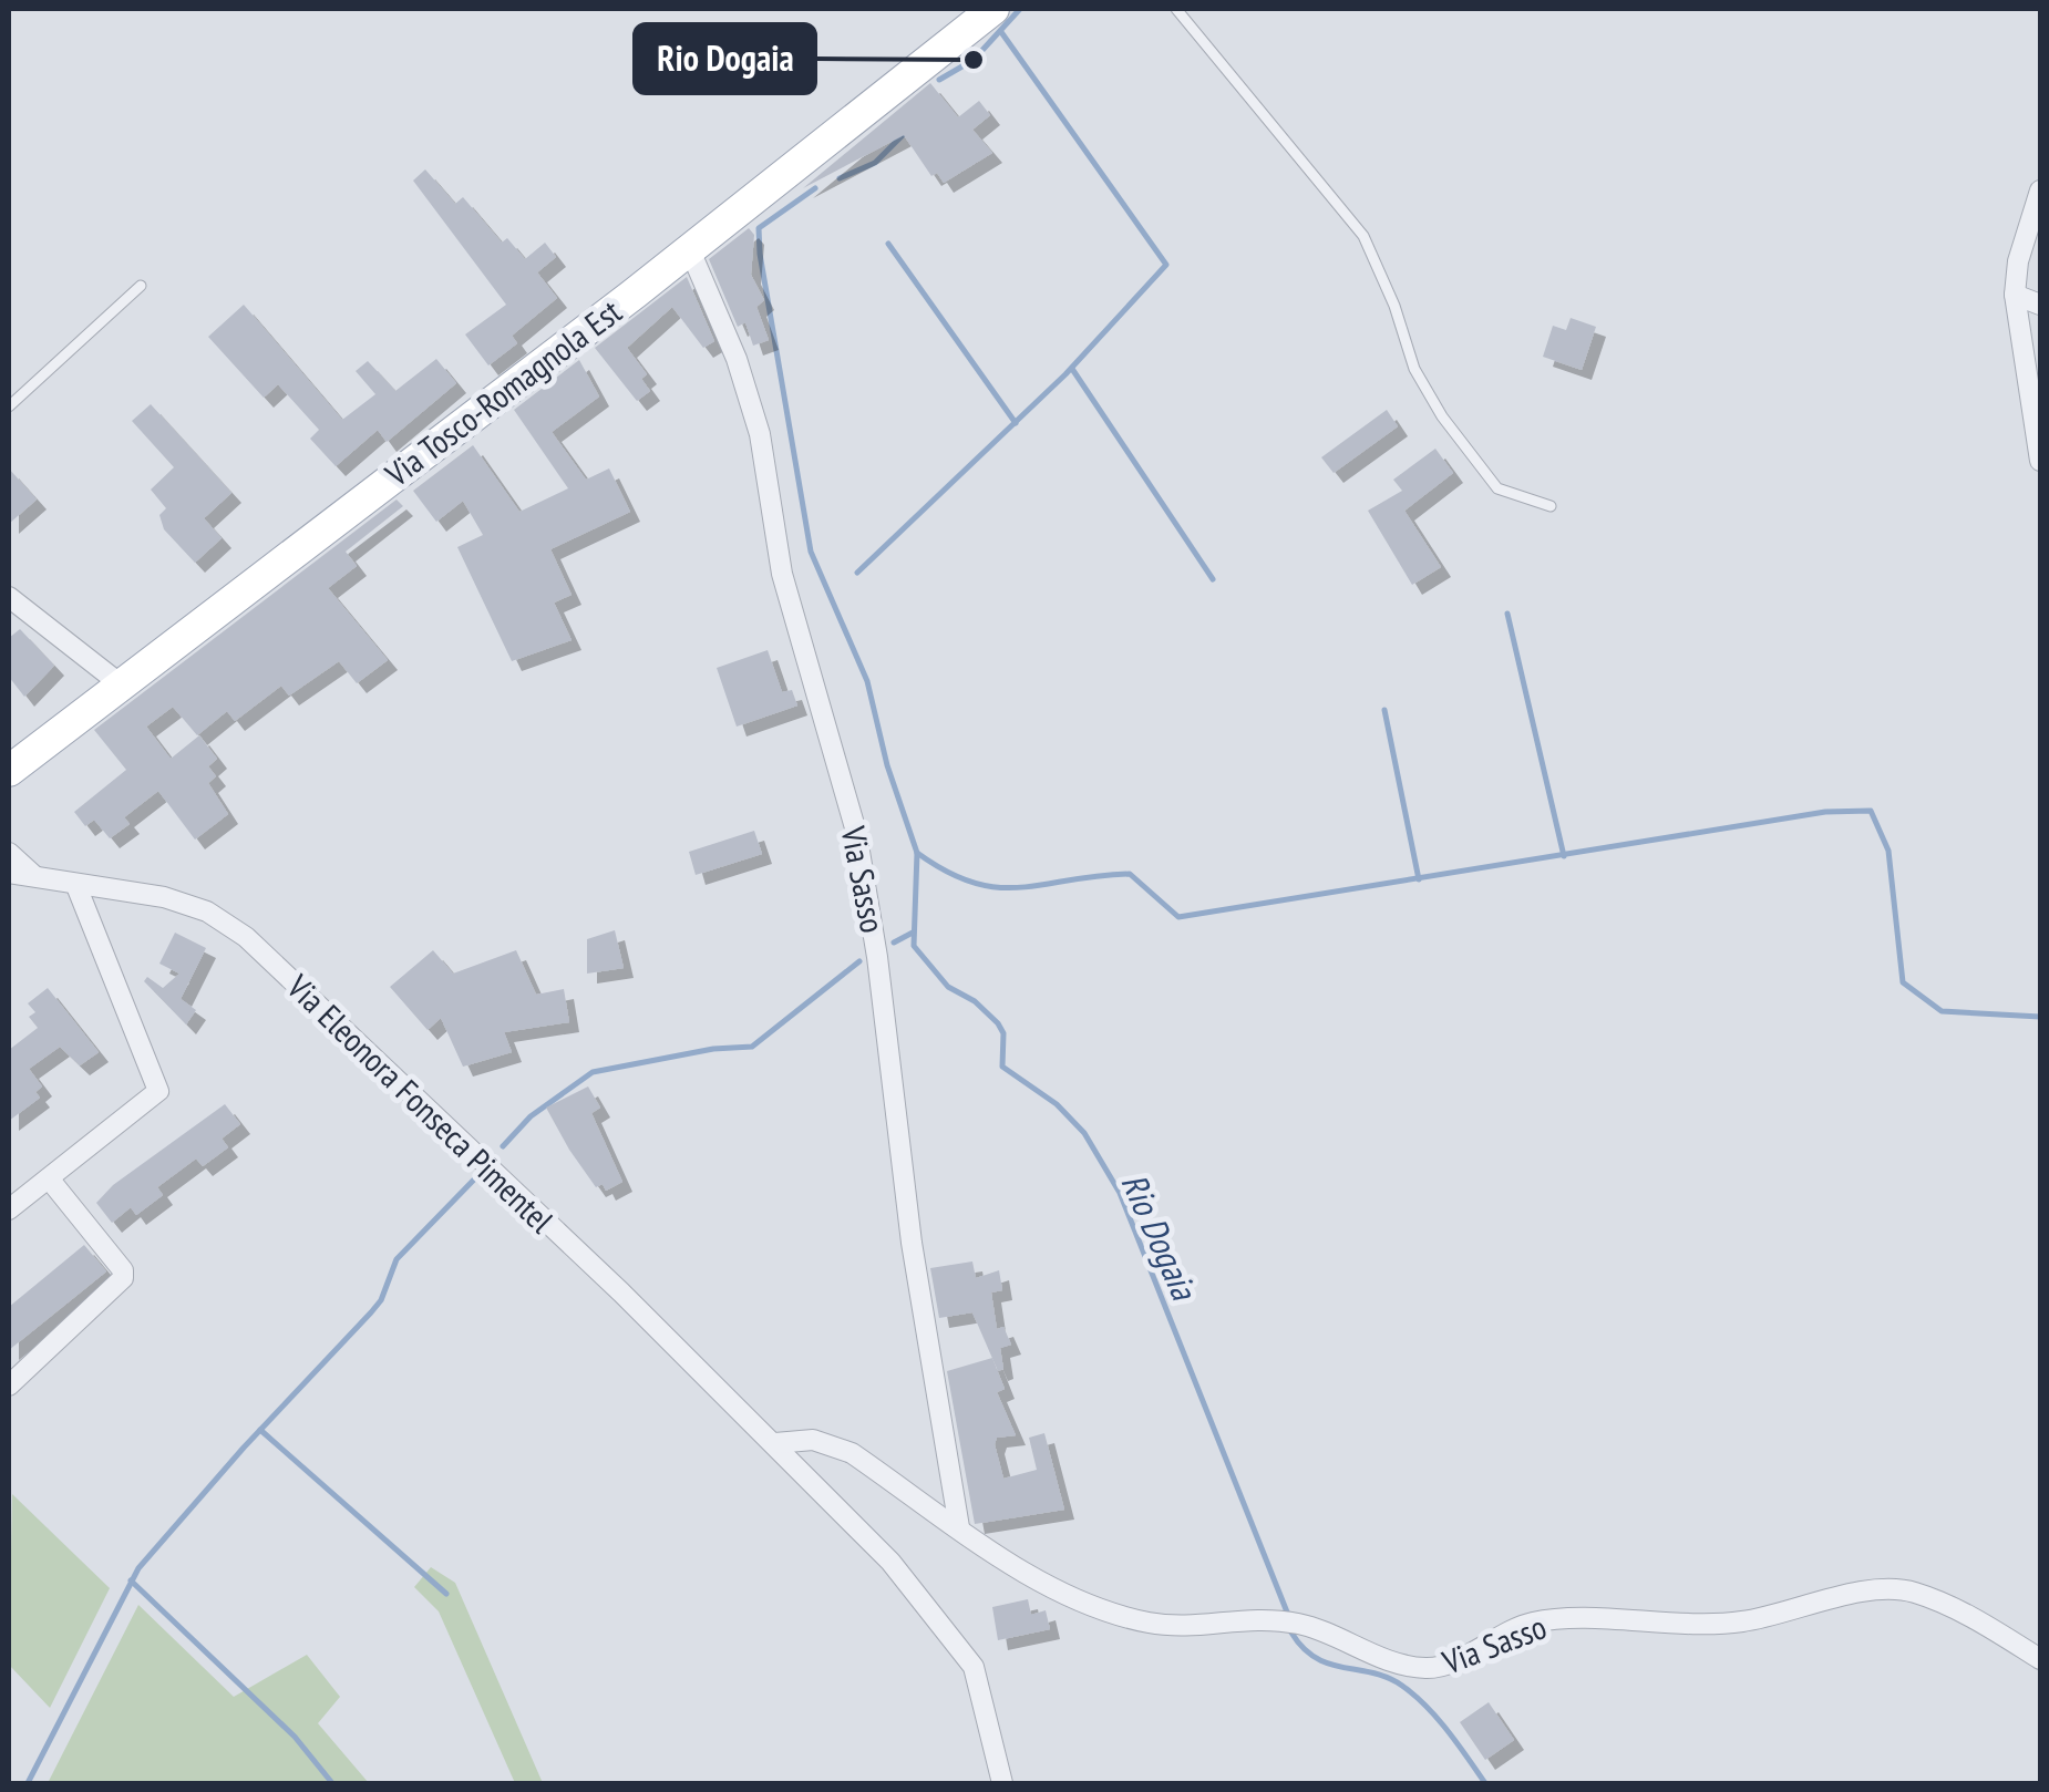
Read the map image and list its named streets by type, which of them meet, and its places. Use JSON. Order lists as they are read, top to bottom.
{
  "streets": {
    "main road": ["Via Tosco-Romagnola Est"],
    "street": ["Via Sasso", "Via Eleonora Fonseca Pimentel"]
  },
  "crossings": [
    ["Via Tosco-Romagnola Est", "Via Sasso"],
    ["Via Sasso", "Via Eleonora Fonseca Pimentel"]
  ],
  "water": ["Rio Dogaia"],
  "places": ["Rio Dogaia"]
}
